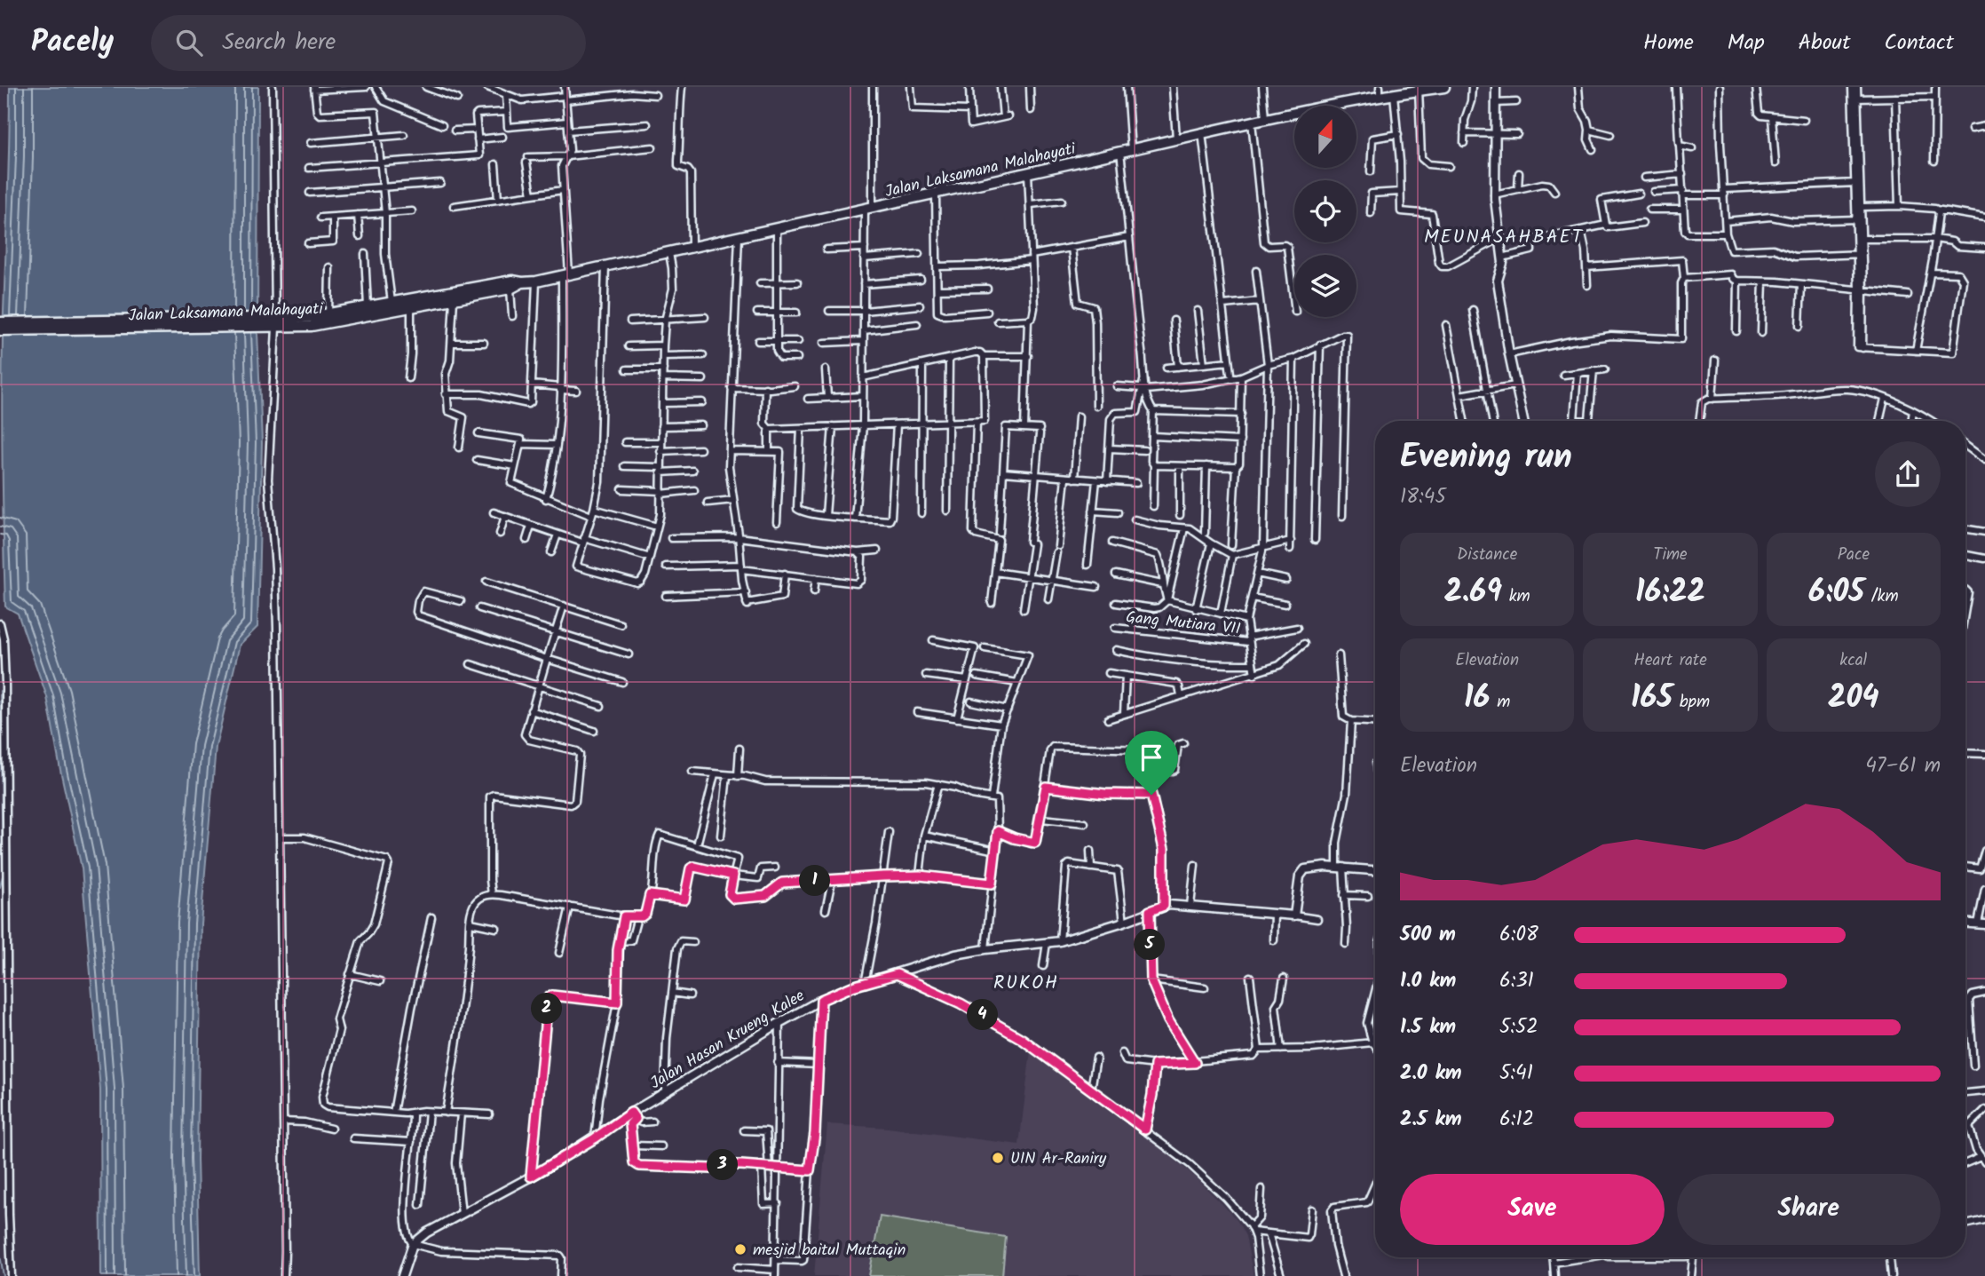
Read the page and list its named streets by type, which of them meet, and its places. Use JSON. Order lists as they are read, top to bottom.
{
  "streets": {
    "highway": ["Jalan Laksamana Malahayati"],
    "street": ["Gang Mutiara VII", "Jalan Hasan Krueng Kalee"]
  },
  "districts": ["MEUNASAHBAET", "RUKOH"],
  "places": ["UIN Ar-Raniry", "mesjid baitul Muttaqin"],
  "north": "top",
  "page": {
    "header": "Pacely",
    "search": "Search here",
    "nav": [
      "Home",
      "Map",
      "About",
      "Contact"
    ],
    "heading": ["Evening run", "18:45"],
    "stats": [
      ["Distance", "2.69 km"],
      ["Time", "16:22"],
      ["Pace", "6:05 /km"],
      ["Elevation", "16 m"],
      ["Heart rate", "165 bpm"],
      ["kcal", "204"]
    ],
    "chart": ["Elevation", "47–61 m"],
    "pins": [
      "1",
      "5",
      "2",
      "4",
      "3"
    ],
    "list": [
      {
        "name": "500 m",
        "note": "6:08"
      },
      {
        "name": "1.0 km",
        "note": "6:31"
      },
      {
        "name": "1.5 km",
        "note": "5:52"
      },
      {
        "name": "2.0 km",
        "note": "5:41"
      },
      {
        "name": "2.5 km",
        "note": "6:12"
      }
    ],
    "buttons": ["Save", "Share"]
  }
}
